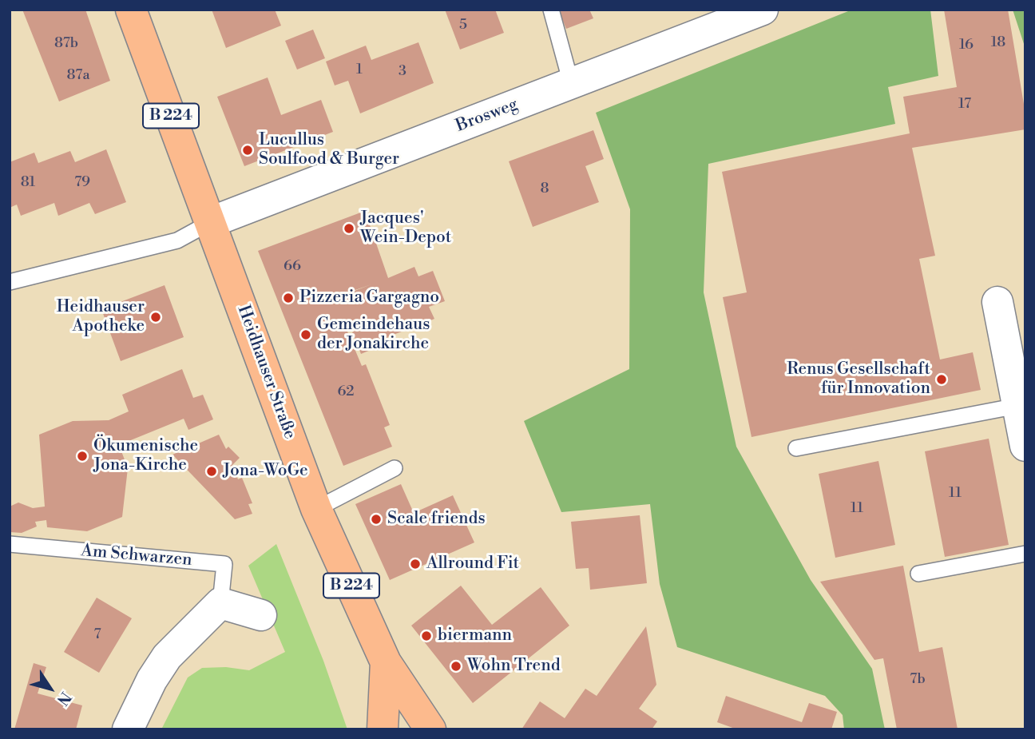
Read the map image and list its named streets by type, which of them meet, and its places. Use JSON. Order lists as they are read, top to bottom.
{
  "streets": {
    "main road": ["B 224", "Heidhauser Straße"],
    "street": ["Brosweg"],
    "lane": ["Am Schwarzen"]
  },
  "crossings": [
    ["Brosweg", "Heidhauser Straße"]
  ],
  "places": [
    "Lucullus Soulfood & Burger",
    "Jacques' Wein-Depot",
    "Pizzeria Gargagno",
    "Heidhauser Apotheke",
    "Gemeindehaus der Jonakirche",
    "Renus Gesellschaft für Innovation",
    "Ökumenische Jona-Kirche",
    "Jona-WoGe",
    "Scale friends",
    "Allround Fit",
    "biermann",
    "Wohn Trend"
  ],
  "house_numbers": [
    "5",
    "18",
    "87b",
    "16",
    "1",
    "3",
    "87a",
    "17",
    "81",
    "79",
    "8",
    "66",
    "62",
    "11",
    "11",
    "7",
    "7b"
  ],
  "north": "bottom right"
}
